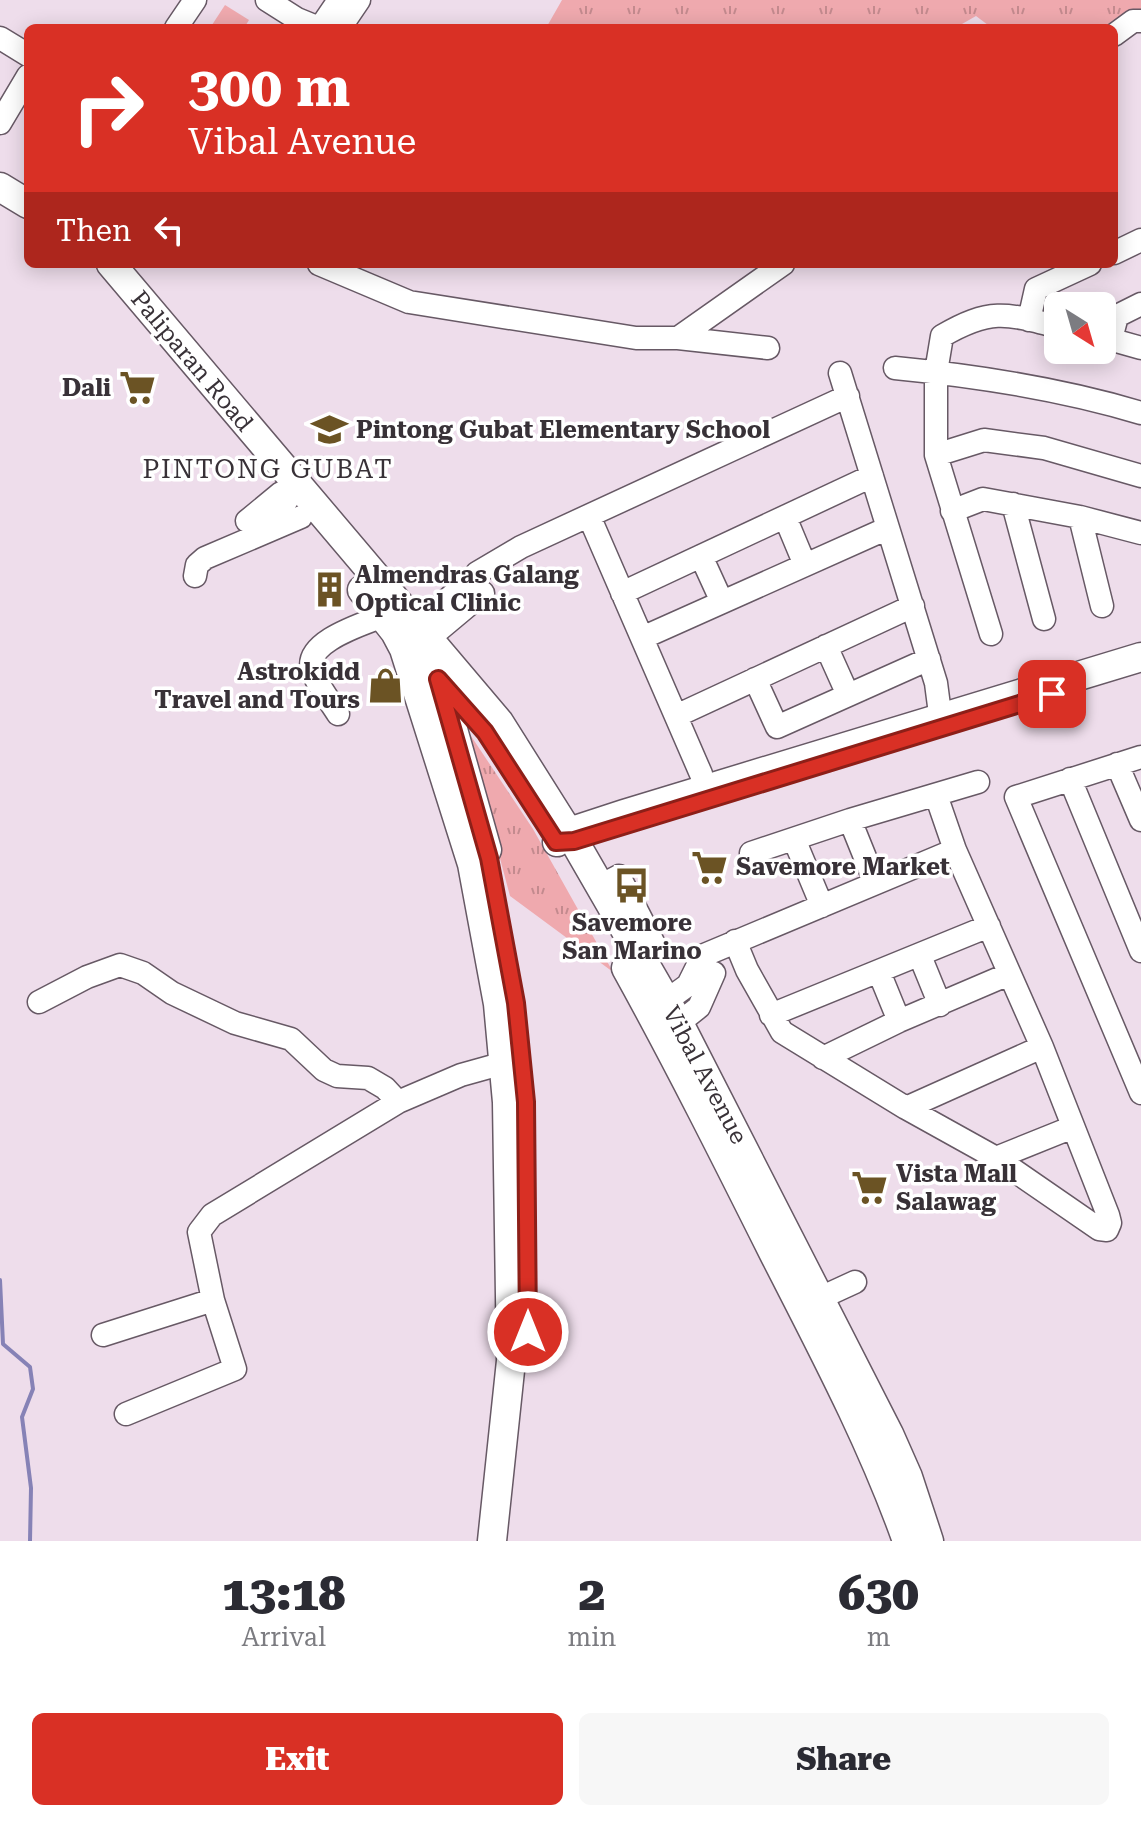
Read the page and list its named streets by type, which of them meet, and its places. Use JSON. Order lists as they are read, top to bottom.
{
  "streets": {
    "main road": ["Paliparan Road", "Vibal Avenue"]
  },
  "crossings": [
    ["Paliparan Road", "Vibal Avenue"]
  ],
  "districts": ["PINTONG GUBAT"],
  "places": {
    "supermarket": ["Dali", "Savemore Market", "Vista Mall Salawag"],
    "school or university": ["Pintong Gubat Elementary School"],
    "building": ["Almendras Galang Optical Clinic"],
    "shop": ["Astrokidd Travel and Tours"],
    "bus stop": ["Savemore San Marino"]
  },
  "north": "bottom right",
  "page": {
    "turn": ["300 m", "Vibal Avenue"],
    "then": "Then",
    "eta": [
      "13:18",
      "Arrival",
      "2",
      "min",
      "630",
      "m"
    ],
    "buttons": ["Exit", "Share"]
  }
}
